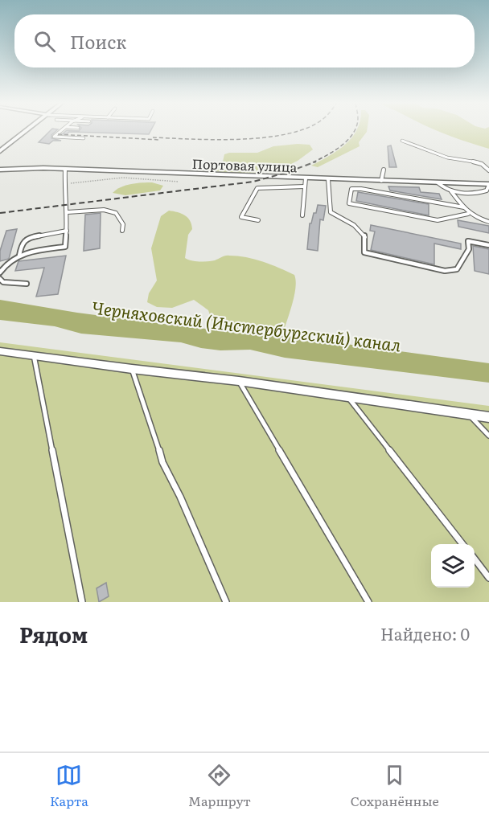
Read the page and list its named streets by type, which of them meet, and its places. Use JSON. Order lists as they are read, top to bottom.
{
  "streets": {
    "street": ["Портовая улица"]
  },
  "water": ["Черняховский (Инстербургский) канал"],
  "page": {
    "search": "Поиск",
    "heading": ["Рядом", "Найдено: 0"],
    "nav": ["Карта", "Маршрут", "Сохранённые"]
  }
}
